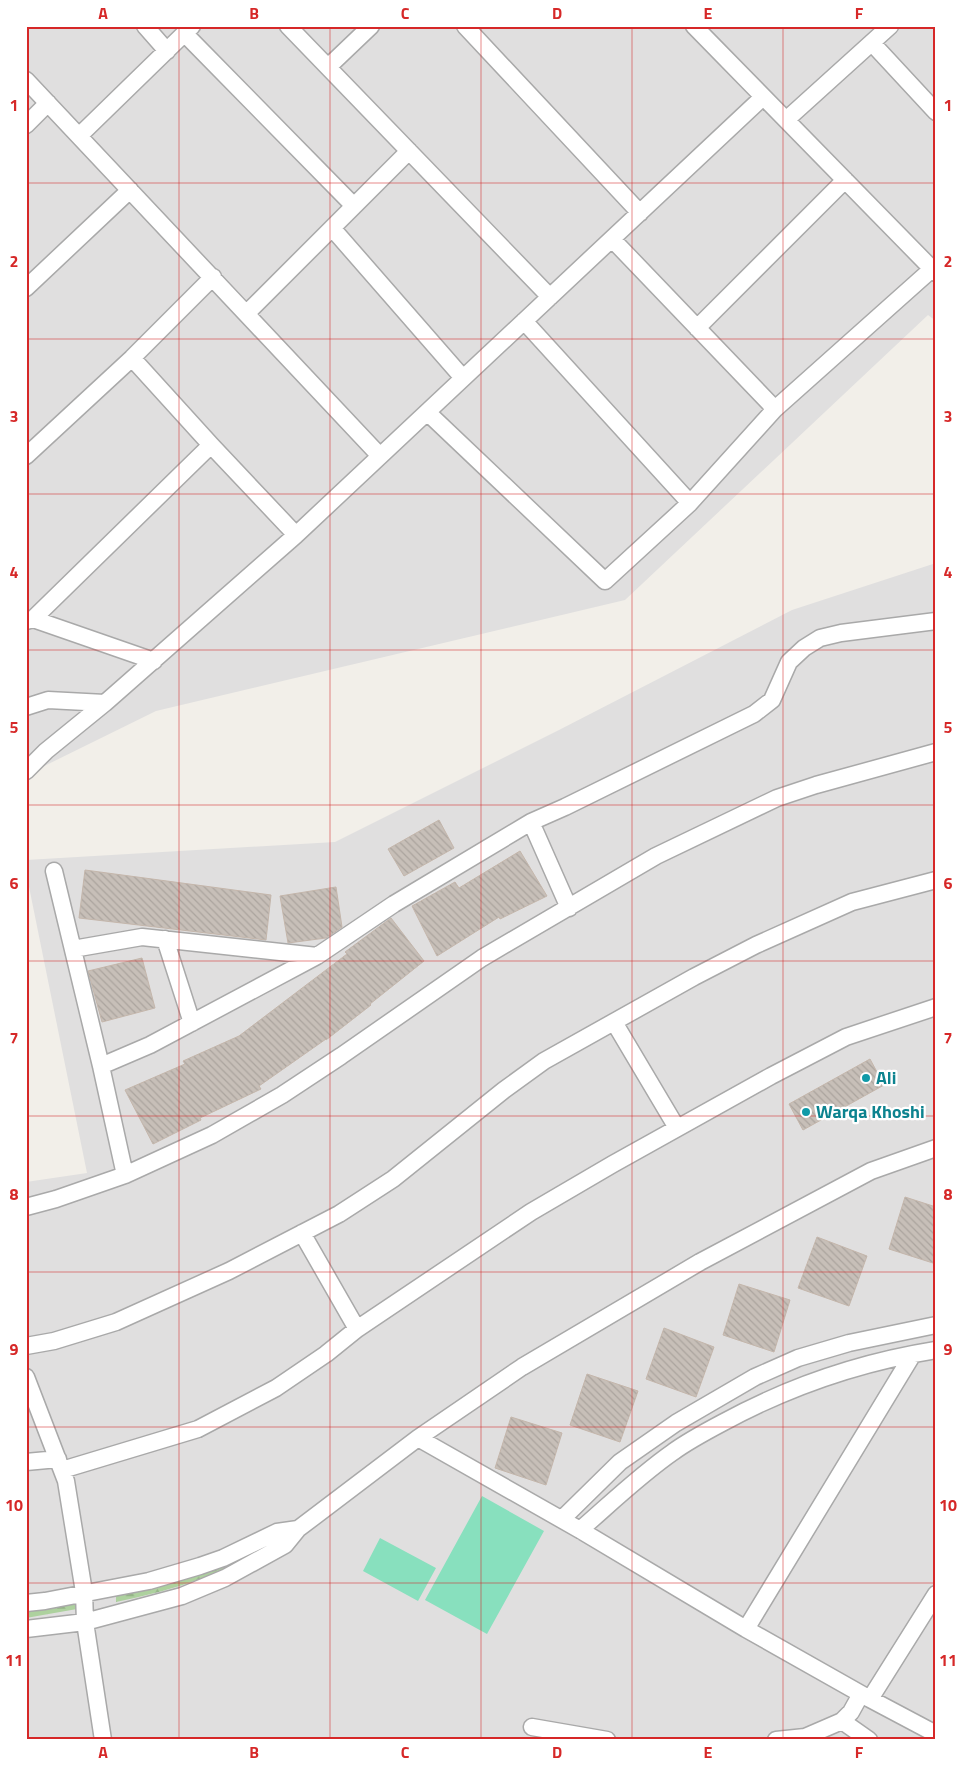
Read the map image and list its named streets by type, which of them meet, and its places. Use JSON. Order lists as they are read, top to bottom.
{
  "places": ["Ali", "Warqa Khoshi"],
  "grid": {
    "columns": [
      "A",
      "B",
      "C",
      "D",
      "E",
      "F"
    ],
    "rows": [
      "1",
      "2",
      "3",
      "4",
      "5",
      "6",
      "7",
      "8",
      "9",
      "10",
      "11"
    ]
  }
}
